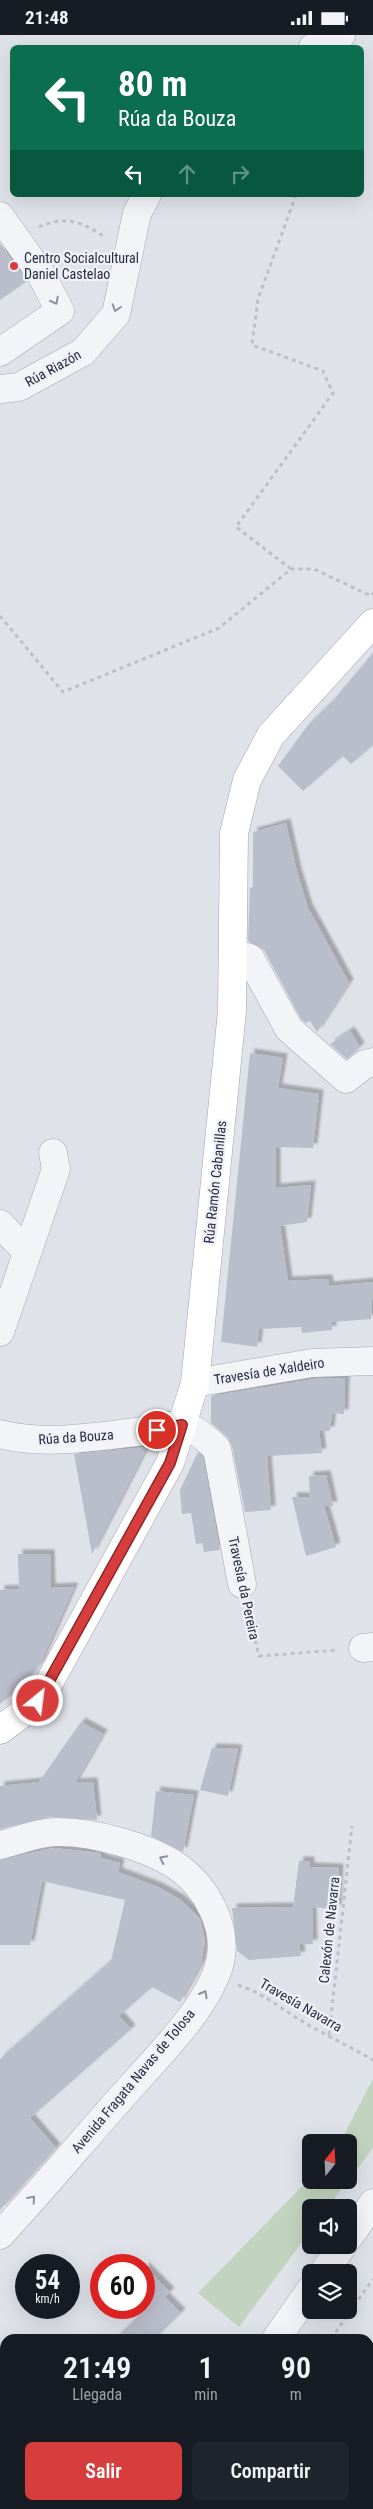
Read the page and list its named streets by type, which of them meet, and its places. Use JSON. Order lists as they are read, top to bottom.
{
  "streets": {
    "main road": ["Rúa Ramón Cabanillas"],
    "street": [
      "Rúa Riazón",
      "Travesía de Xaldeiro",
      "Rúa da Bouza",
      "Travesía da Pereira",
      "Avenida Fragata Navas de Tolosa"
    ],
    "path": ["Calexón de Navarra", "Travesía Navarra"]
  },
  "crossings": [
    ["Rúa Ramón Cabanillas", "Travesía de Xaldeiro"],
    ["Rúa Ramón Cabanillas", "Rúa da Bouza"],
    ["Rúa Ramón Cabanillas", "Travesía da Pereira"],
    ["Rúa da Bouza", "Travesía da Pereira"],
    ["Calexón de Navarra", "Travesía Navarra"],
    ["Travesía Navarra", "Avenida Fragata Navas de Tolosa"]
  ],
  "one_way": ["Rúa Riazón"],
  "places": ["Centro Socialcultural Daniel Castelao"],
  "north": "top",
  "page": {
    "status": "21:48",
    "turn": ["80 m", "Rúa da Bouza"],
    "speed": "54 km/h",
    "limit": "60",
    "eta": [
      "21:49",
      "Llegada",
      "1",
      "min",
      "90",
      "m"
    ],
    "buttons": ["Salir", "Compartir"]
  }
}
